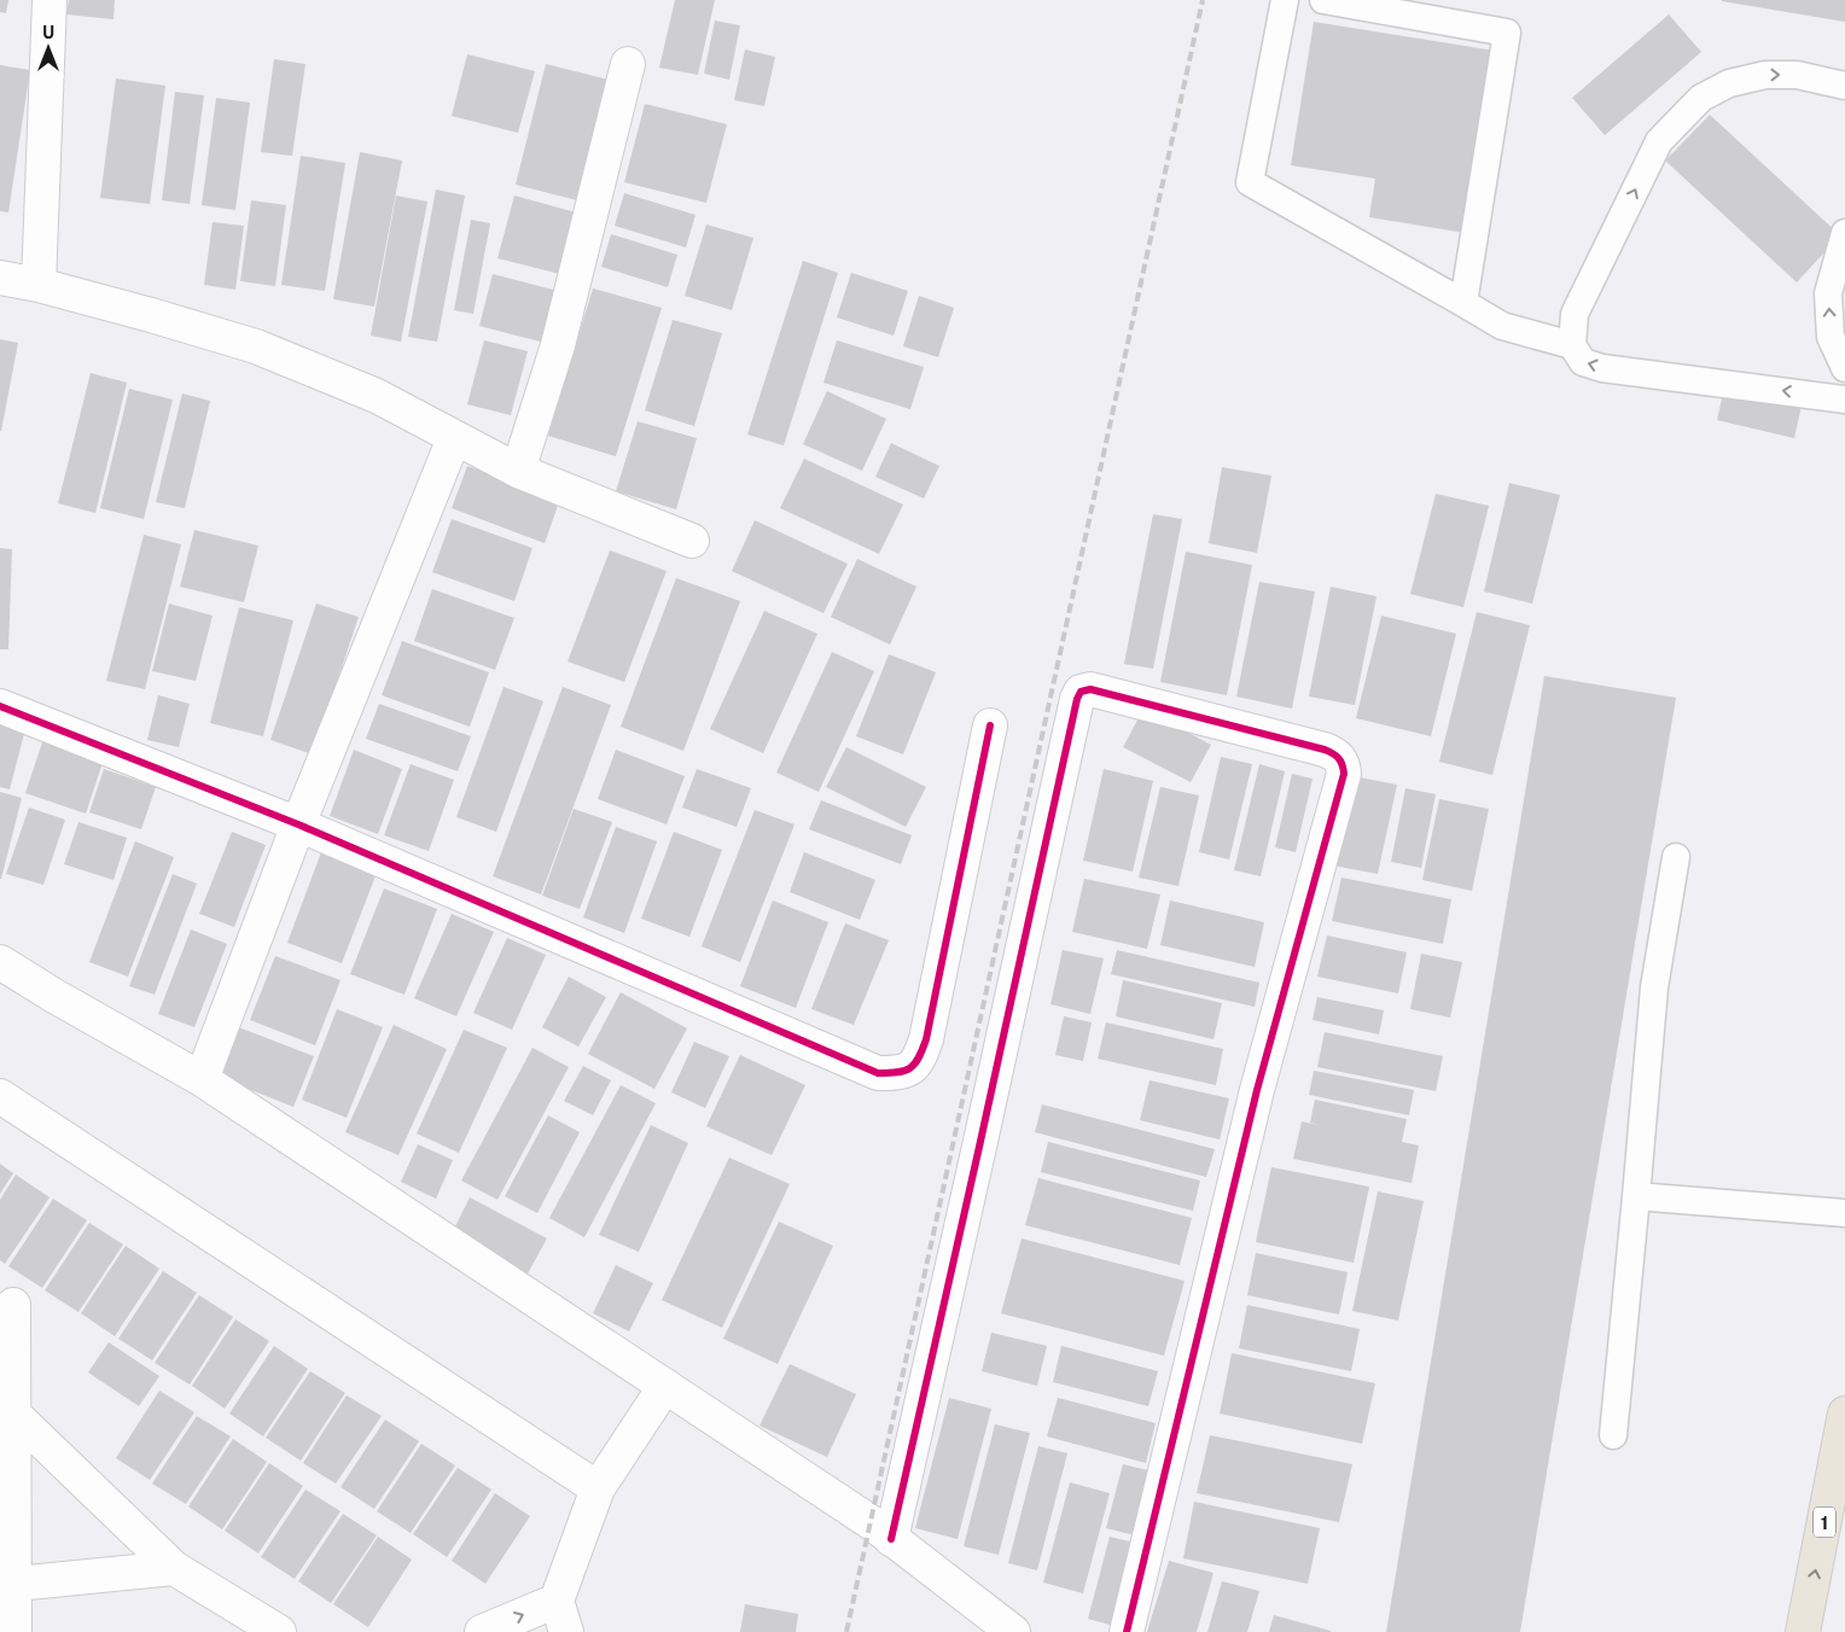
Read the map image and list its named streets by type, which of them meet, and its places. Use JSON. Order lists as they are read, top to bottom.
{
  "streets": {
    "highway": ["1"]
  },
  "north": "top"
}
